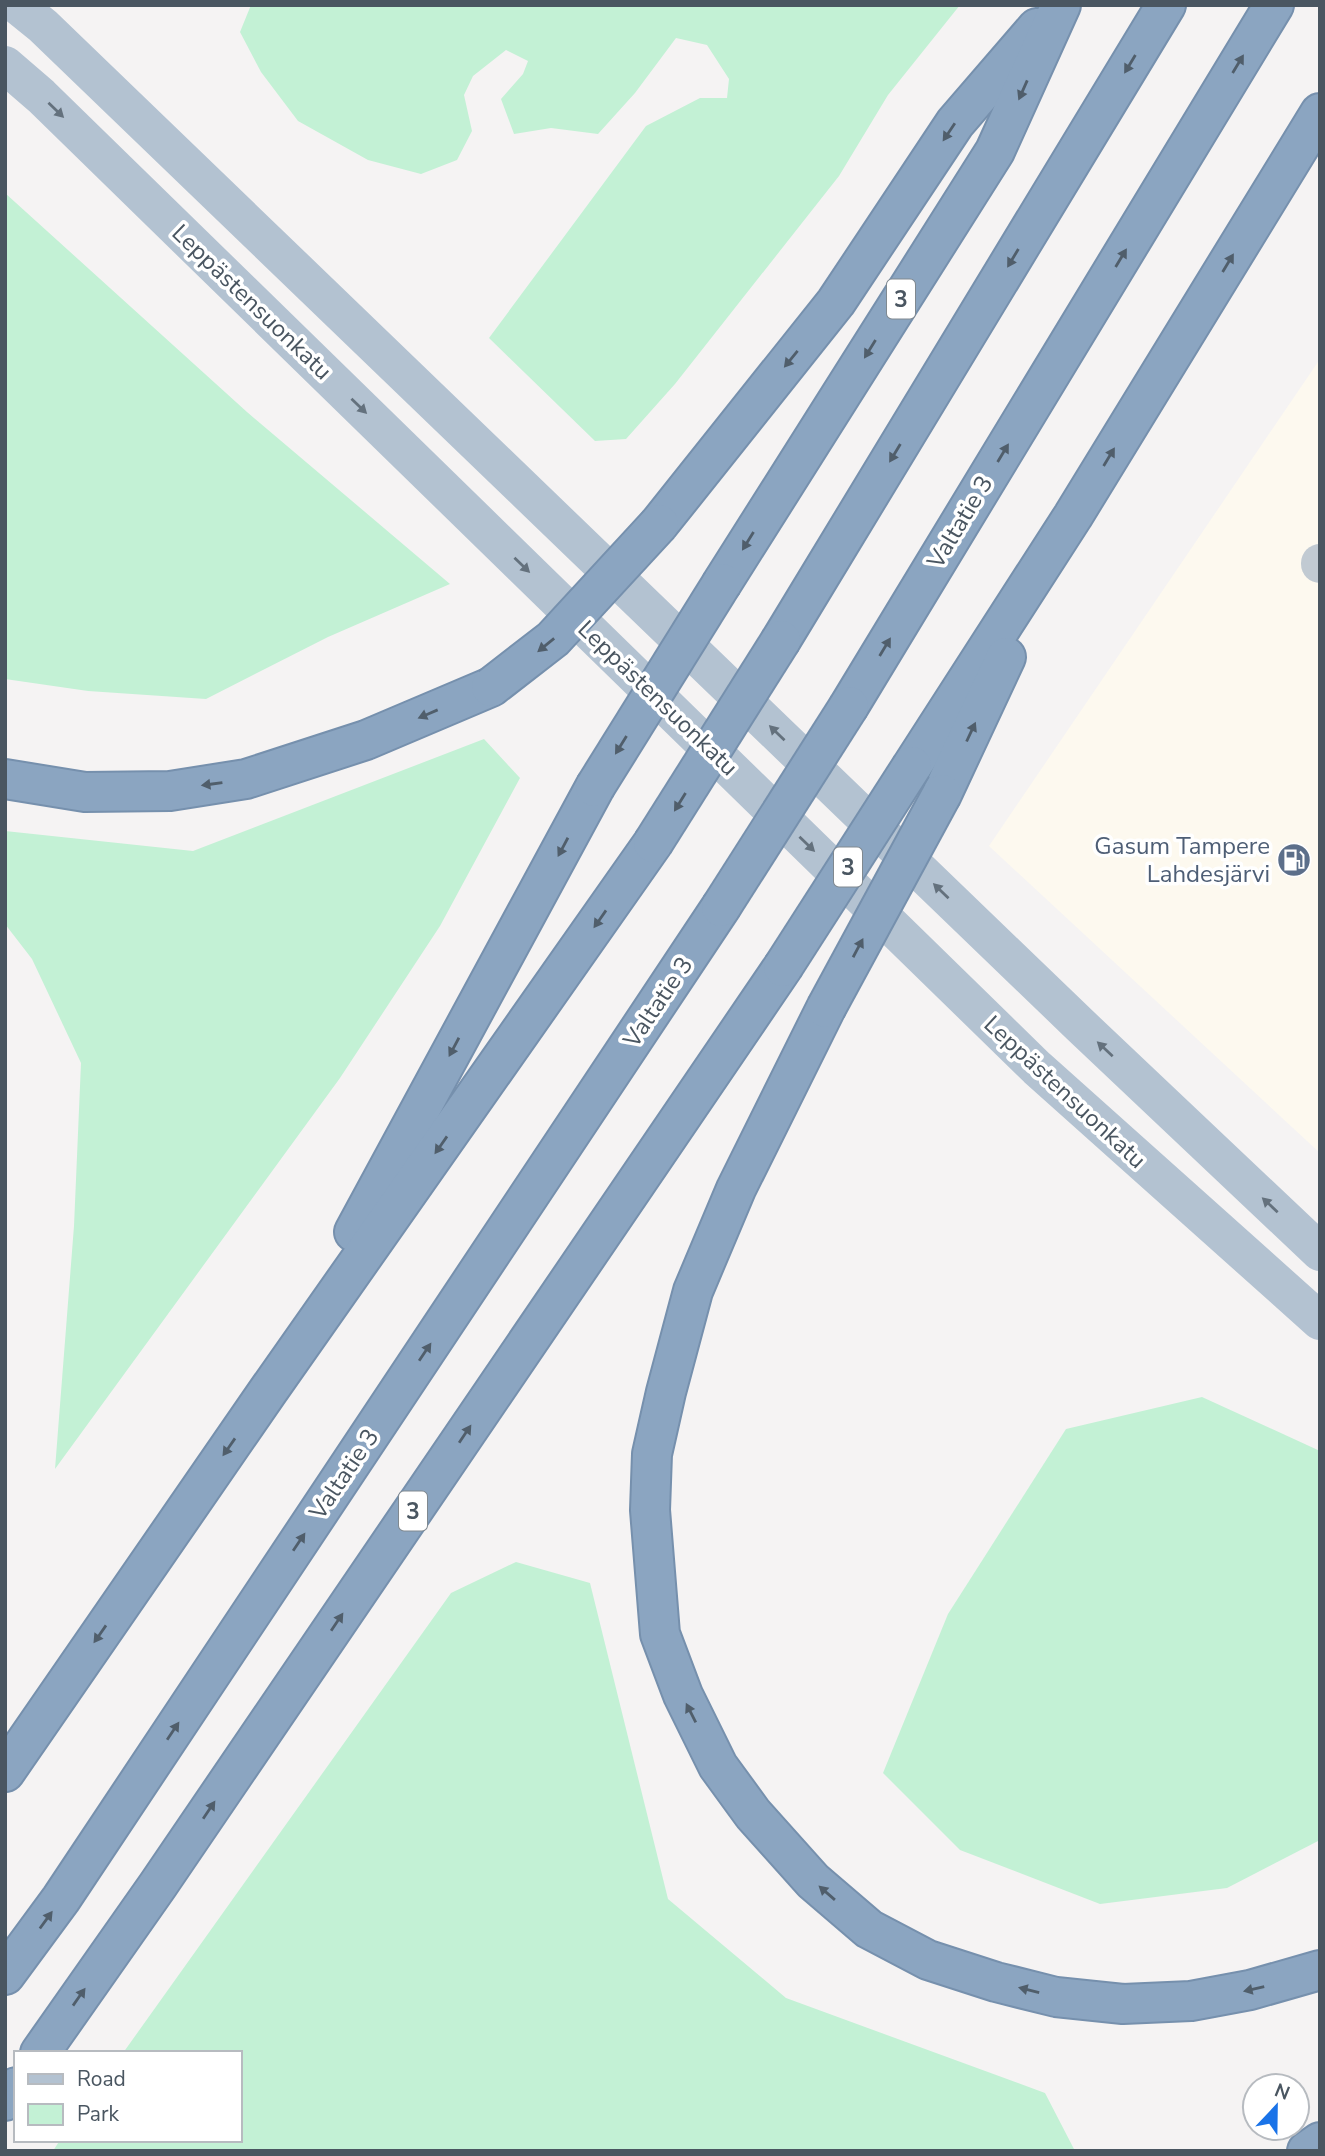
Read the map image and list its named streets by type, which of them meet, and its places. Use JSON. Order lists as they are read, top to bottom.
{
  "streets": {
    "highway": ["3", "Valtatie 3"],
    "main road": ["Leppästensuonkatu"]
  },
  "places": {
    "fuel station": ["Gasum Tampere Lahdesjärvi"]
  },
  "legend": ["Road", "Park"],
  "north": "top"
}
